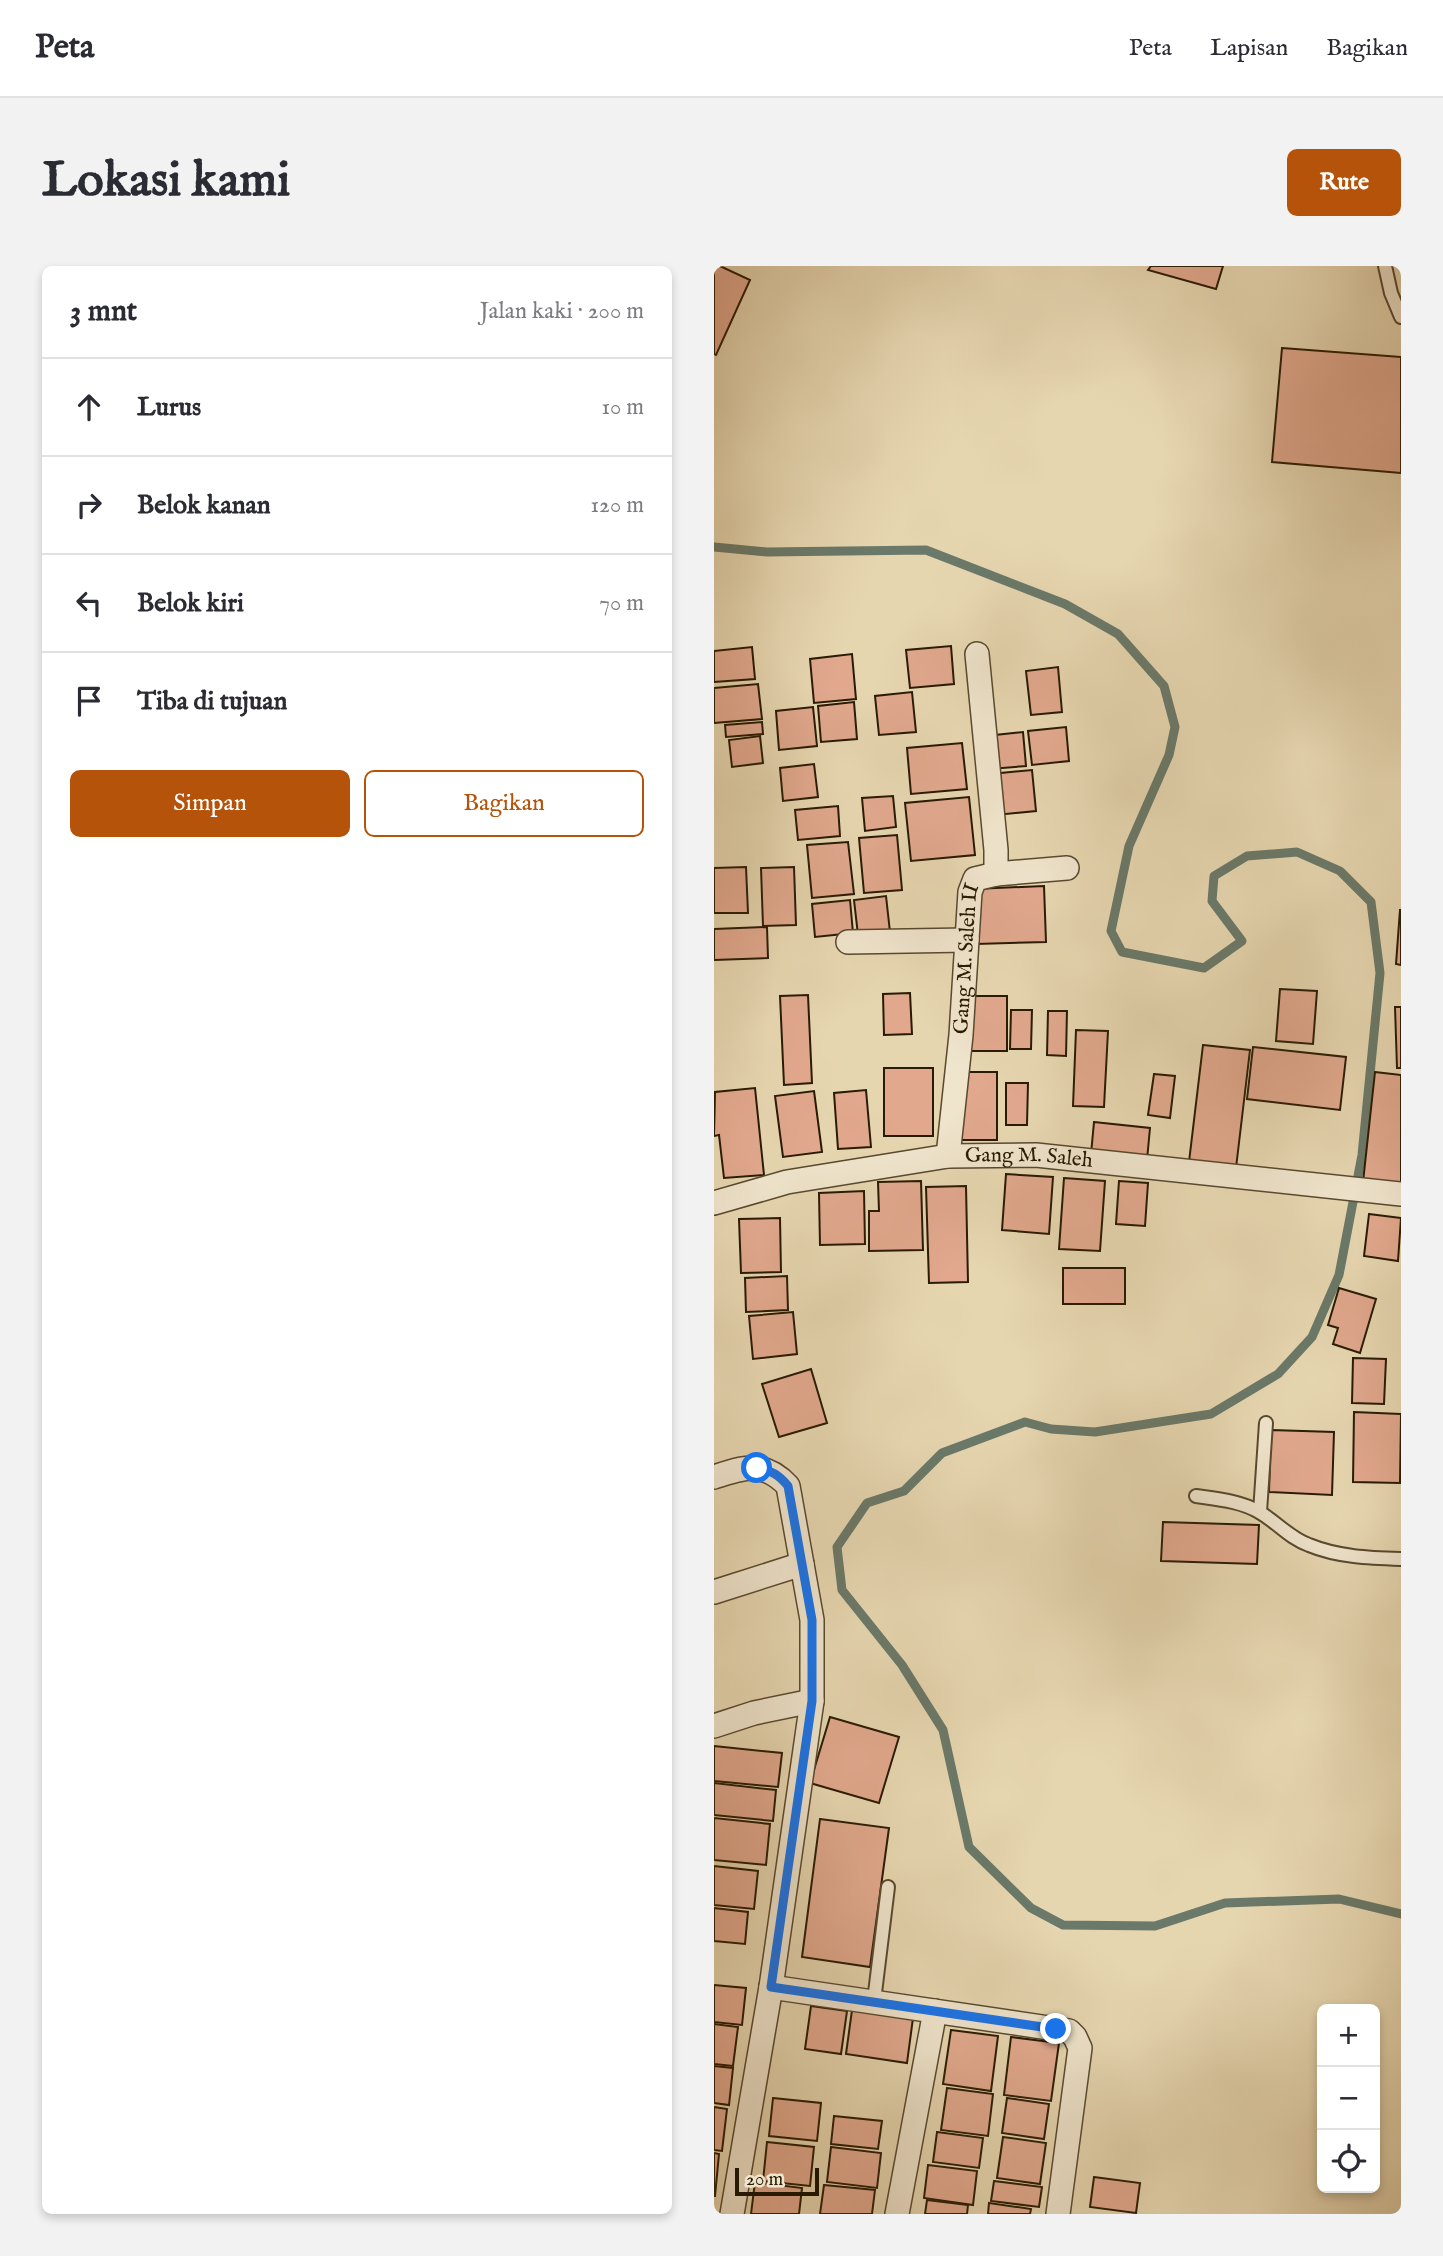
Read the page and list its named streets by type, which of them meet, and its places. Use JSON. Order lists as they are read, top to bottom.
{
  "streets": {
    "street": ["Gang M. Saleh II", "Gang M. Saleh"]
  },
  "crossings": [
    ["Gang M. Saleh II", "Gang M. Saleh"]
  ],
  "scale_bar": "20 m",
  "page": {
    "header": "Peta",
    "nav": ["Peta", "Lapisan", "Bagikan"],
    "buttons": [
      "Rute",
      ["Simpan", "Bagikan"]
    ],
    "title": "Lokasi kami",
    "heading": ["3 mnt", "Jalan kaki · 200 m"],
    "list": [
      ["Lurus", "10 m"],
      ["Belok kanan", "120 m"],
      ["Belok kiri", "70 m"],
      "Tiba di tujuan"
    ],
    "map_buttons": ["+", "−"],
    "scale": "20 m"
  }
}
